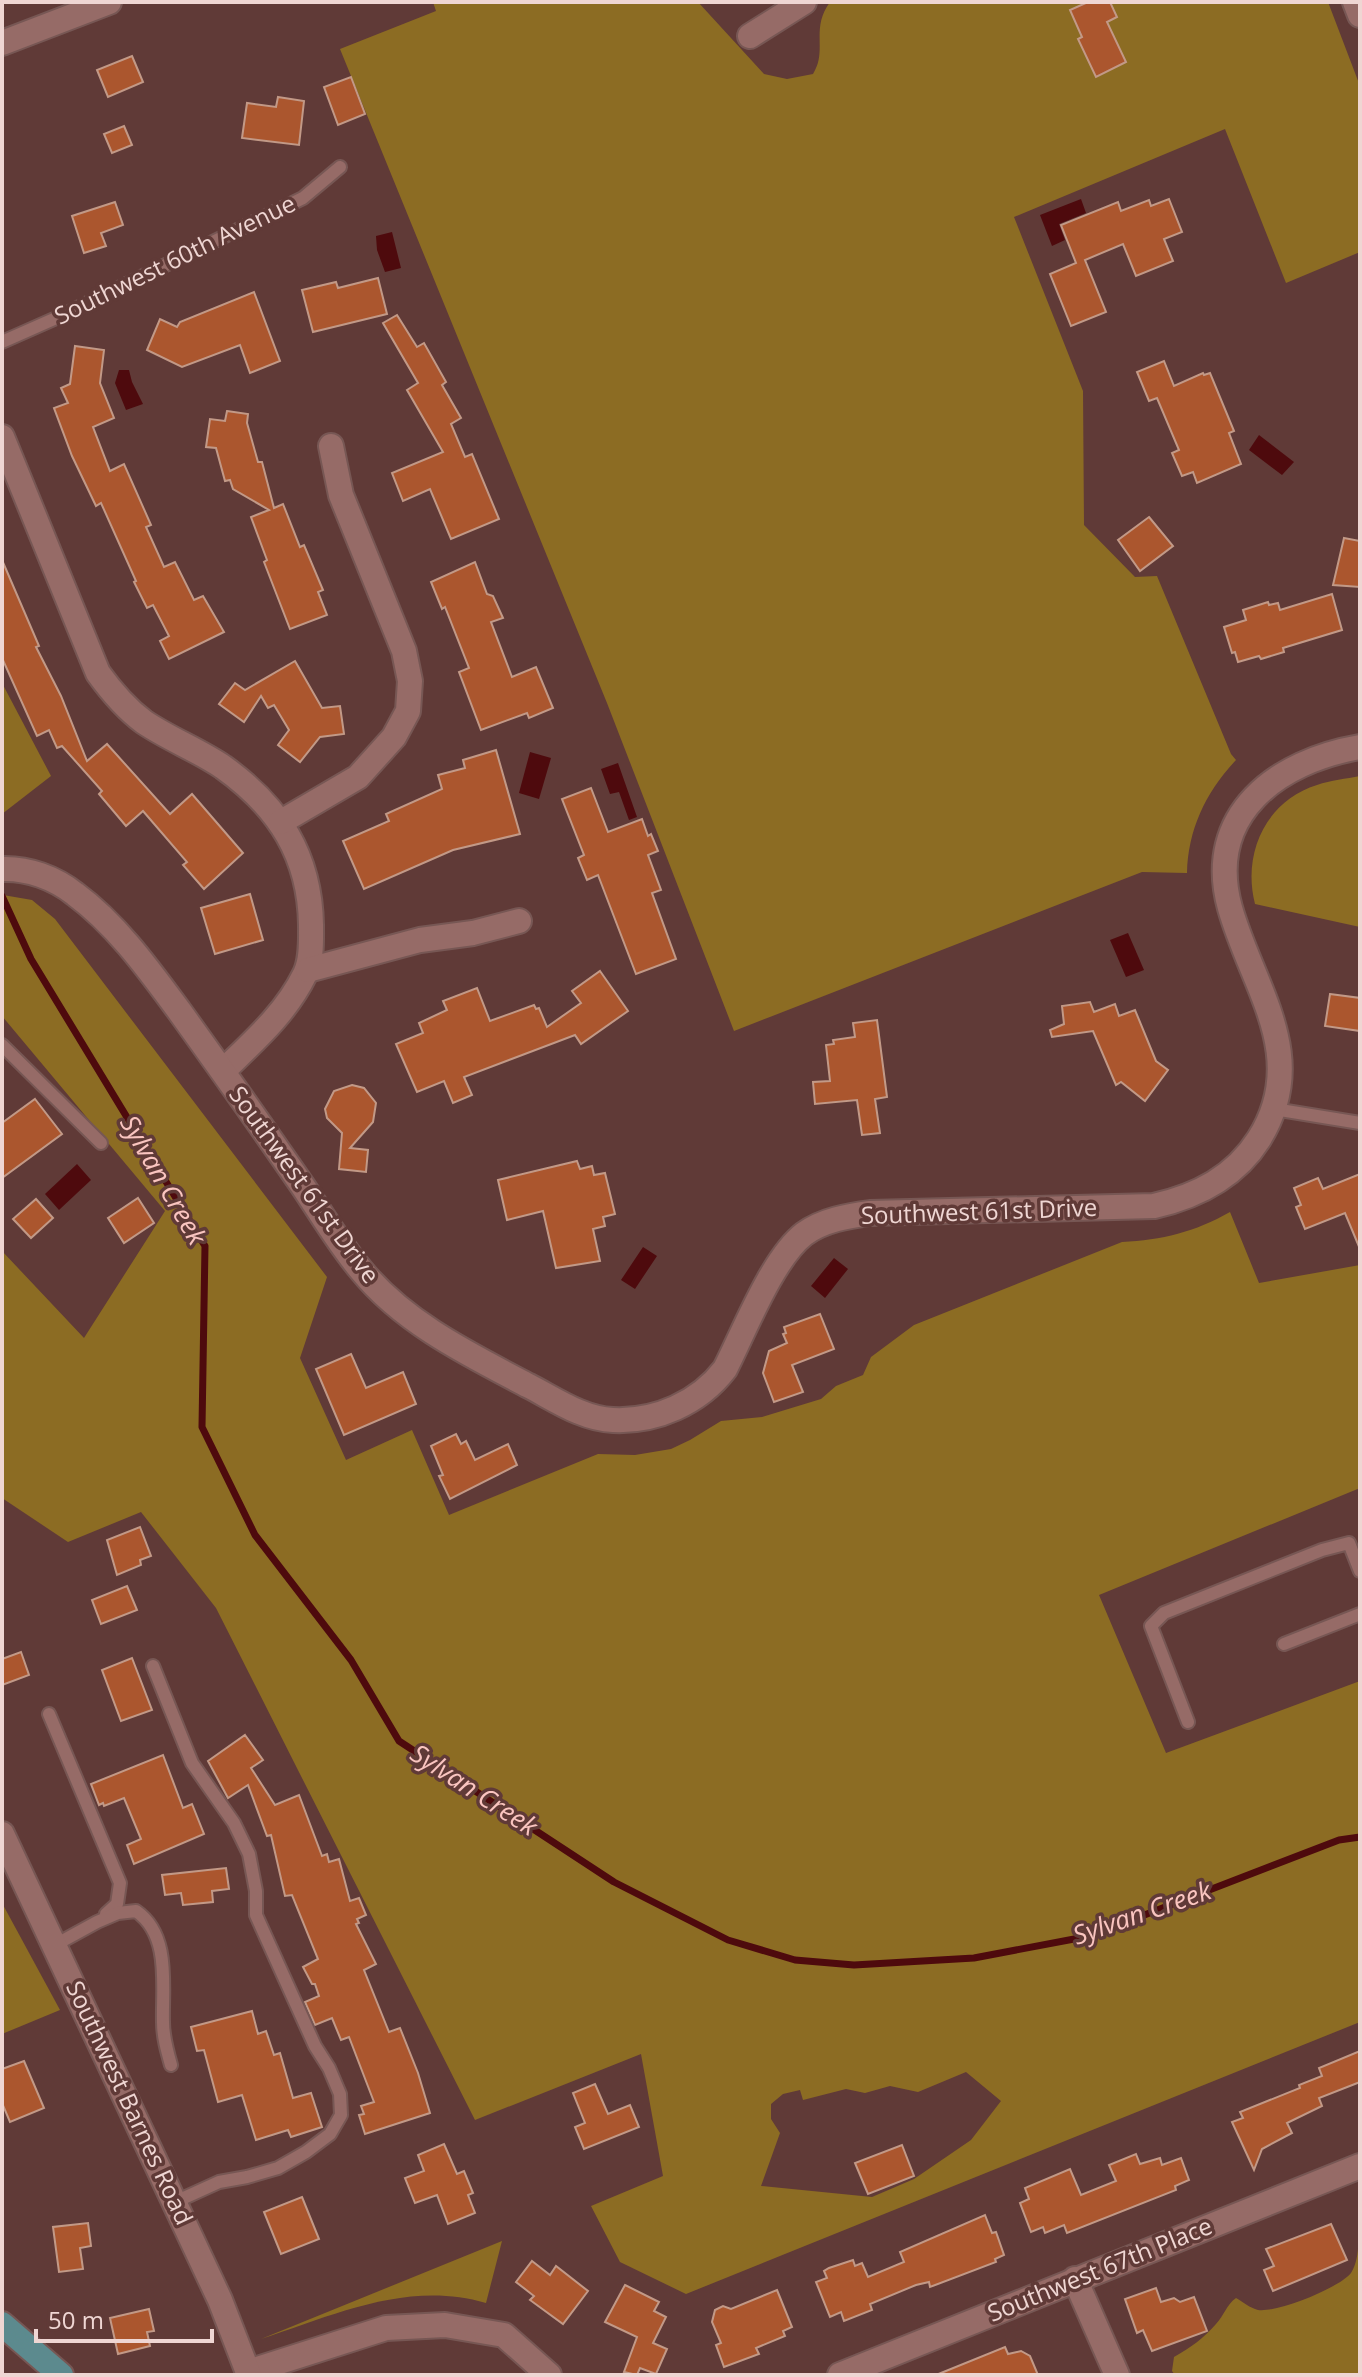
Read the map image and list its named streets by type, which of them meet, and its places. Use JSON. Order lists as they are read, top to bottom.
{
  "streets": {
    "street": ["Southwest 61st Drive", "Southwest Barnes Road", "Southwest 67th Place"],
    "lane": ["Southwest 60th Avenue"]
  },
  "water": ["Sylvan Creek"],
  "scale_bar": "50 m"
}
